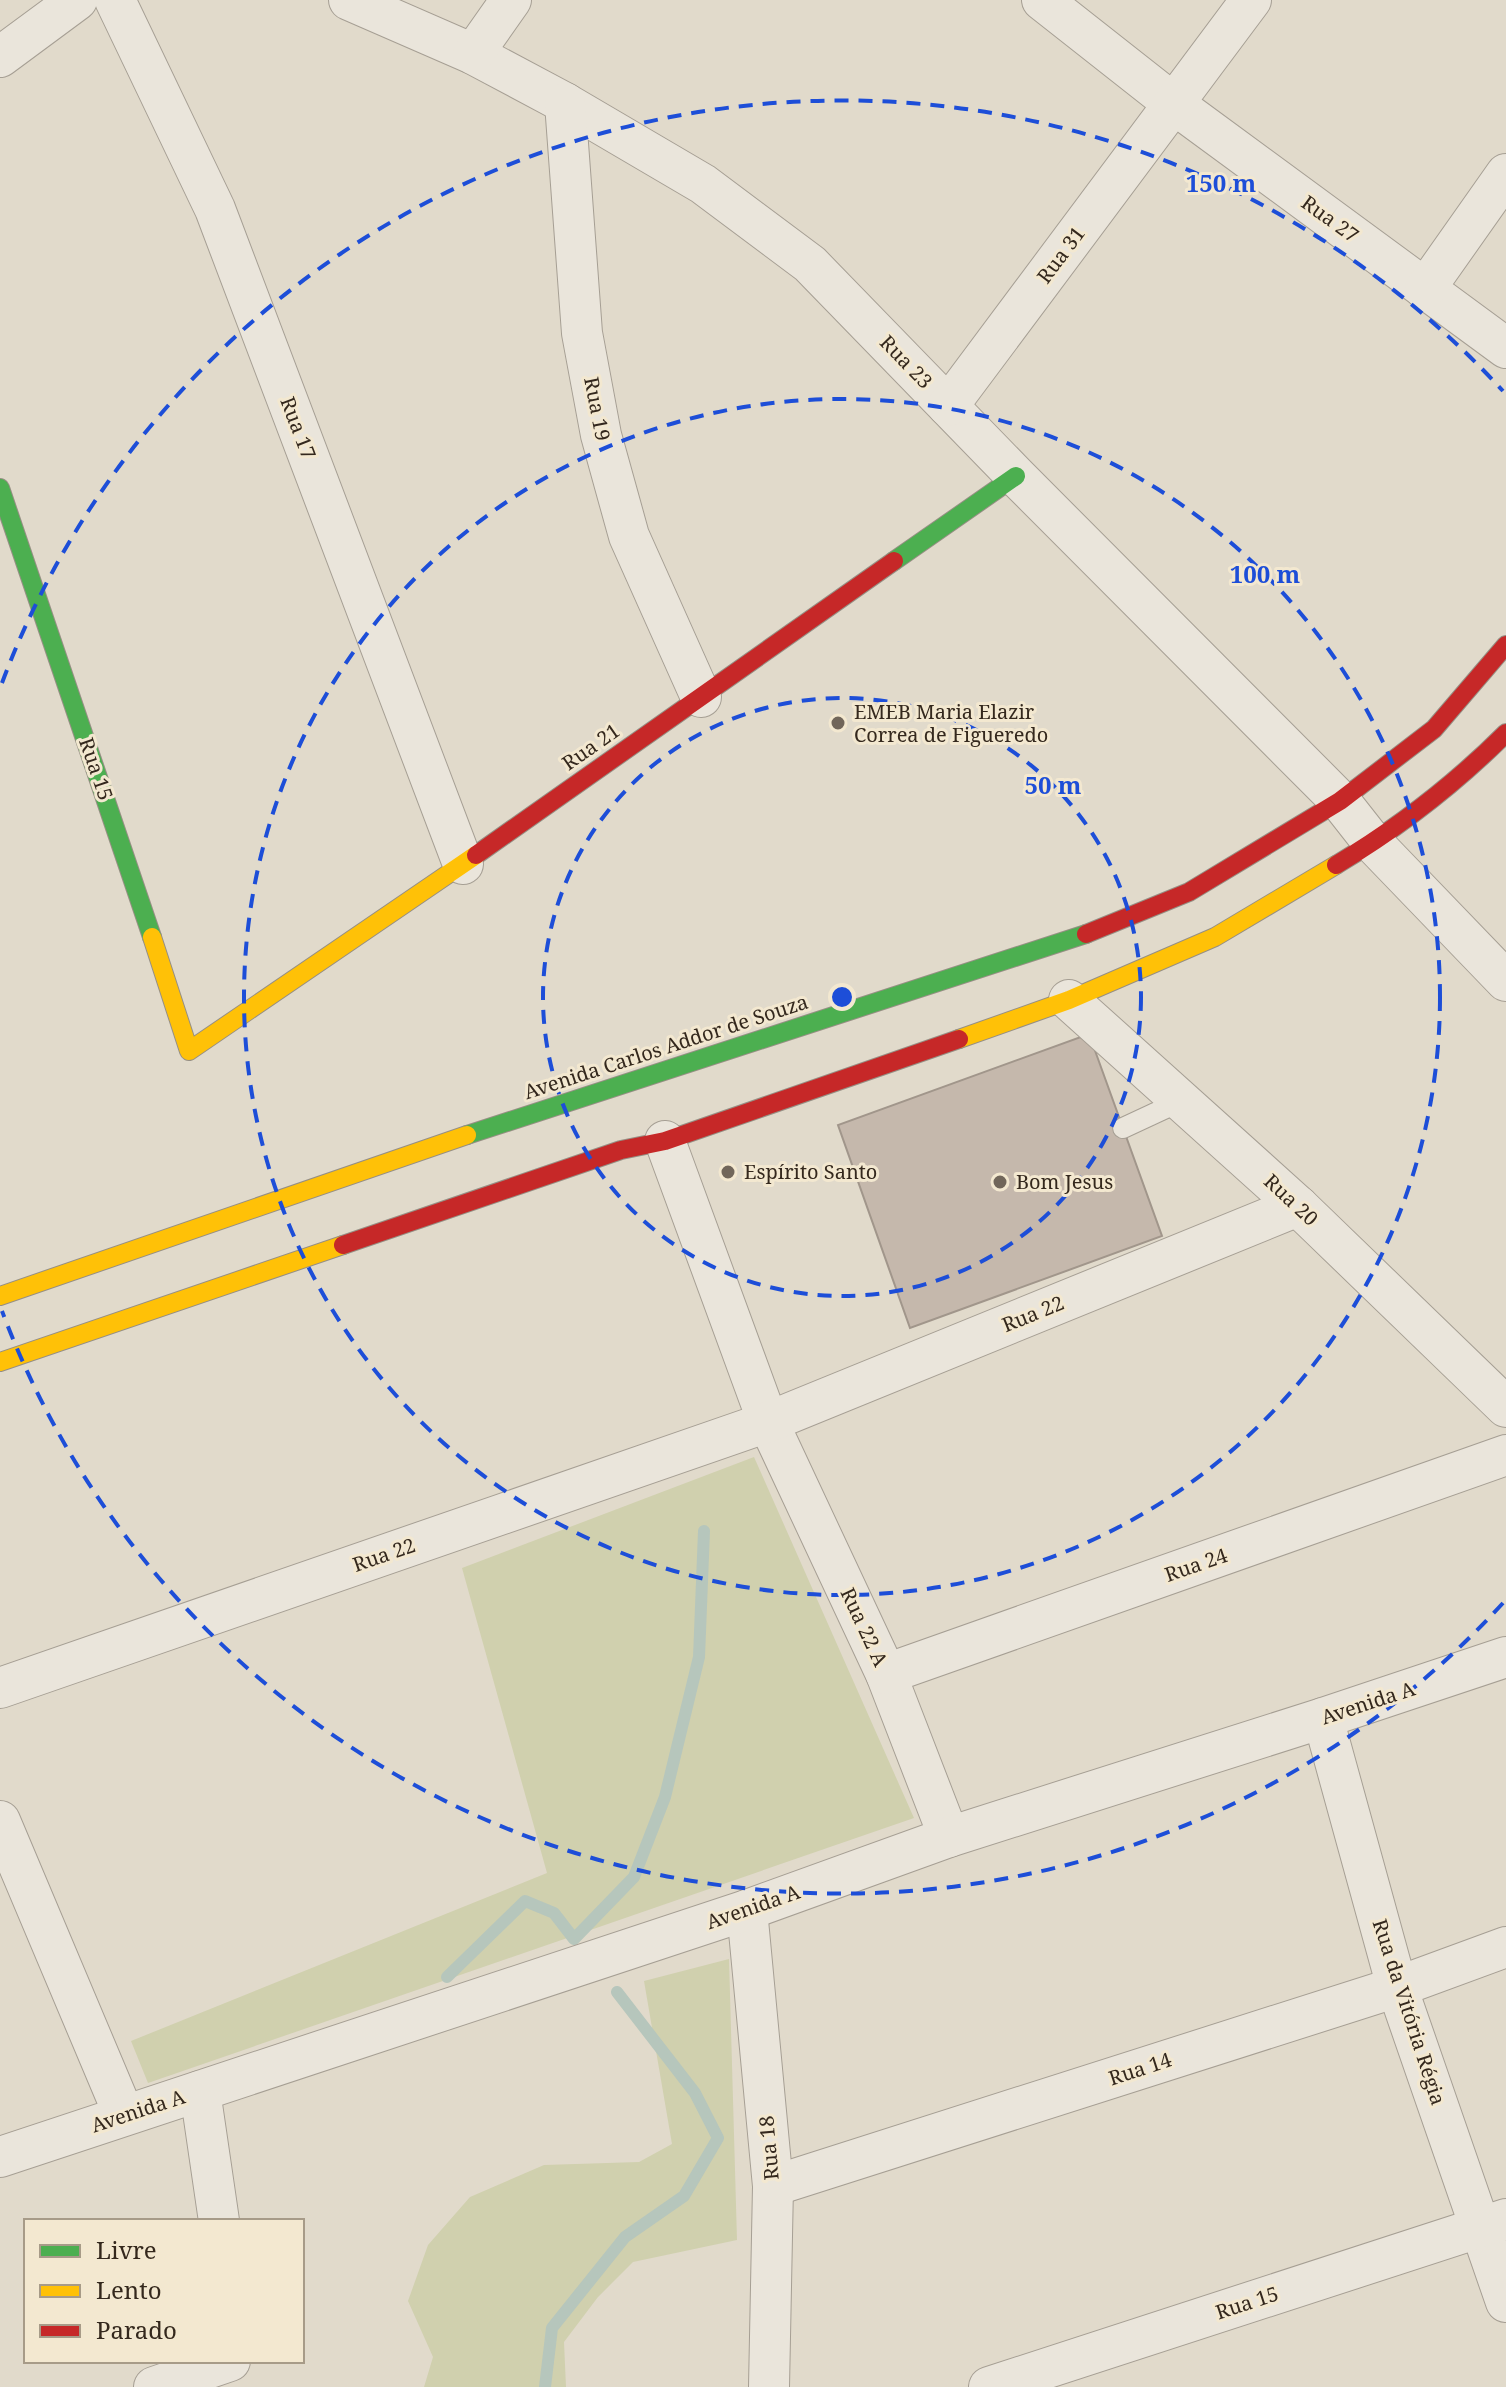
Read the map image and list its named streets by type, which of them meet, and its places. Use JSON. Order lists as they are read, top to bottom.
{
  "streets": {
    "street": [
      "Rua 27",
      "Rua 31",
      "Rua 23",
      "Rua 19",
      "Rua 17",
      "Rua 21",
      "Rua 15",
      "Avenida Carlos Addor de Souza",
      "Rua 20",
      "Rua 22",
      "Rua 24",
      "Rua 22 A",
      "Avenida A",
      "Rua da Vitória Régia",
      "Rua 14",
      "Rua 18"
    ]
  },
  "crossings": [
    ["Rua 27", "Rua 31"],
    ["Rua 31", "Rua 23"],
    ["Rua 23", "Rua 19"],
    ["Rua 23", "Rua 21"],
    ["Rua 23", "Avenida Carlos Addor de Souza"],
    ["Rua 19", "Rua 21"],
    ["Rua 17", "Rua 21"],
    ["Rua 21", "Rua 15"],
    ["Rua 15", "Rua da Vitória Régia"],
    ["Rua 20", "Rua 22"],
    ["Rua 22", "Rua 22 A"],
    ["Rua 24", "Rua 22 A"],
    ["Rua 22 A", "Avenida A"],
    ["Avenida A", "Rua da Vitória Régia"],
    ["Avenida A", "Rua 18"],
    ["Rua da Vitória Régia", "Rua 14"],
    ["Rua 14", "Rua 18"]
  ],
  "places": ["EMEB Maria Elazir Correa de Figueredo", "Espírito Santo", "Bom Jesus"],
  "legend": ["Livre", "Lento", "Parado"],
  "rings": ["150 m", "100 m", "50 m"]
}
